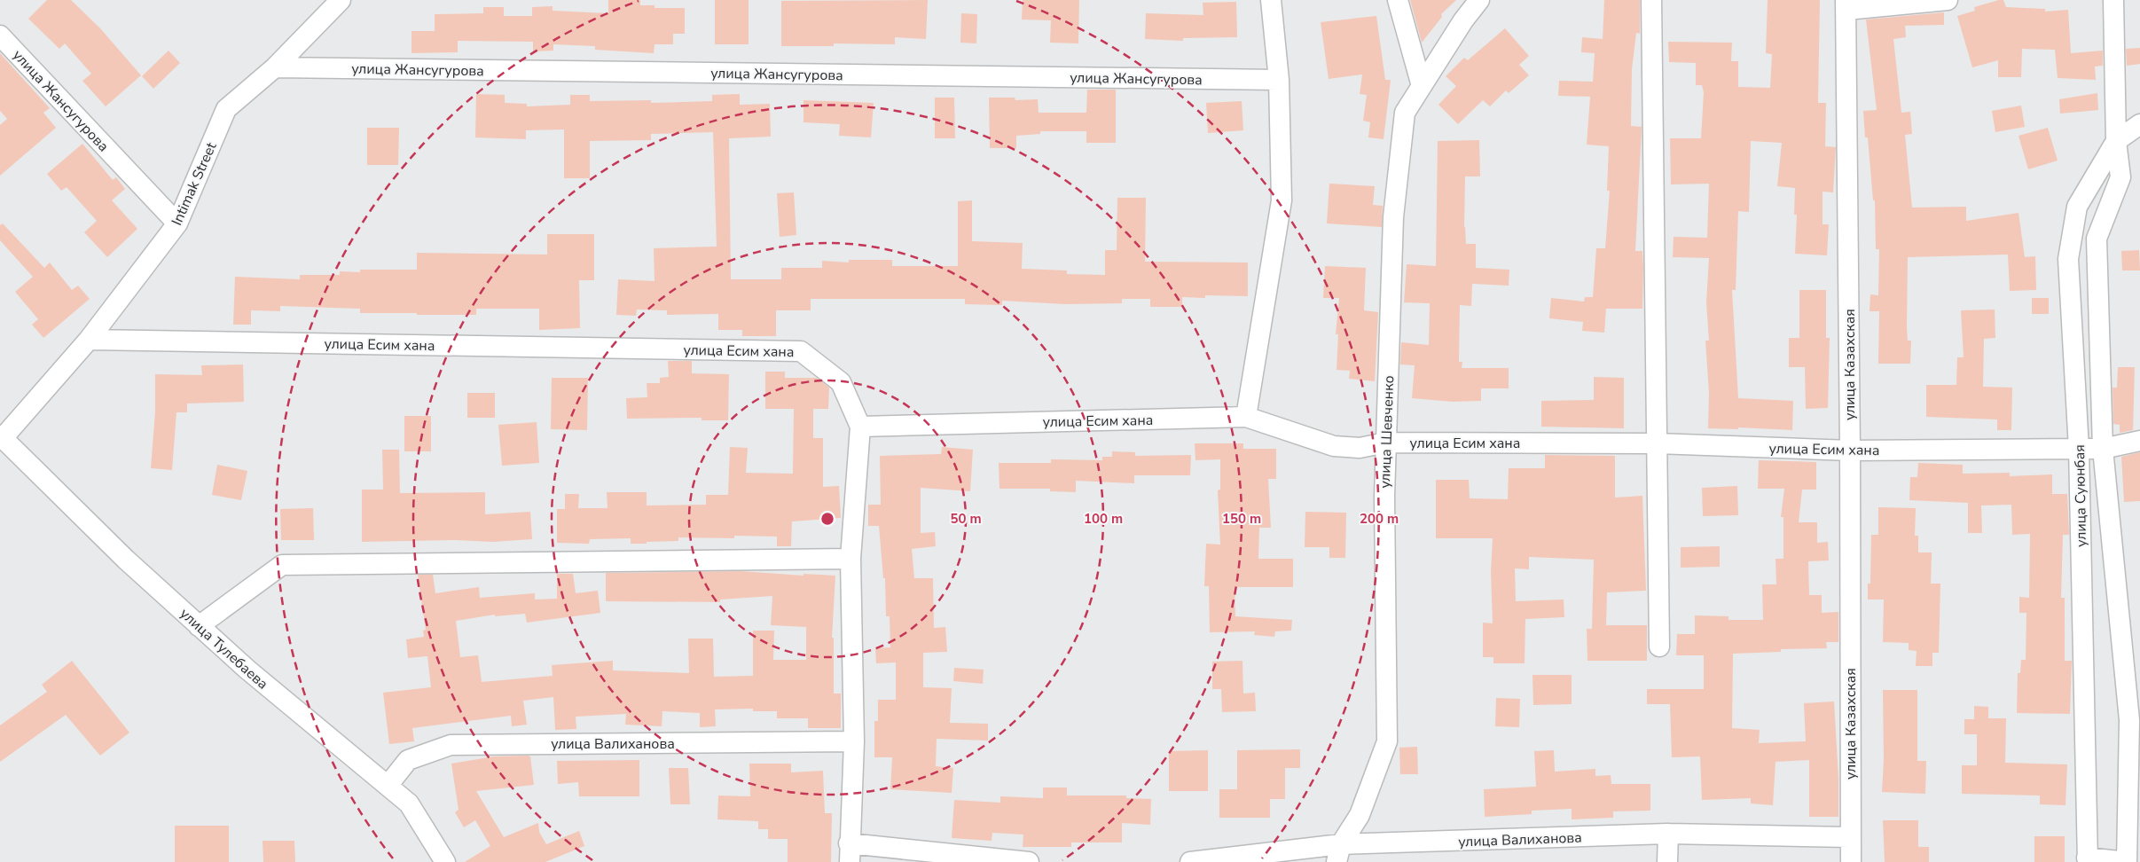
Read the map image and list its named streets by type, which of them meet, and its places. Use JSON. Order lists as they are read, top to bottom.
{
  "streets": {
    "street": [
      "улица Жансугурова",
      "Intimak Street",
      "улица Есим хана",
      "улица Казахская",
      "улица Шевченко",
      "улица Суюнбая",
      "улица Тулебаева",
      "улица Валиханова"
    ]
  },
  "crossings": [
    ["улица Жансугурова", "Intimak Street"],
    ["Intimak Street", "улица Есим хана"],
    ["Intimak Street", "улица Тулебаева"],
    ["улица Есим хана", "улица Казахская"],
    ["улица Есим хана", "улица Шевченко"],
    ["улица Есим хана", "улица Суюнбая"],
    ["улица Казахская", "улица Валиханова"],
    ["улица Шевченко", "улица Валиханова"],
    ["улица Тулебаева", "улица Валиханова"]
  ],
  "rings": [
    "50 m",
    "100 m",
    "150 m",
    "200 m"
  ]
}
